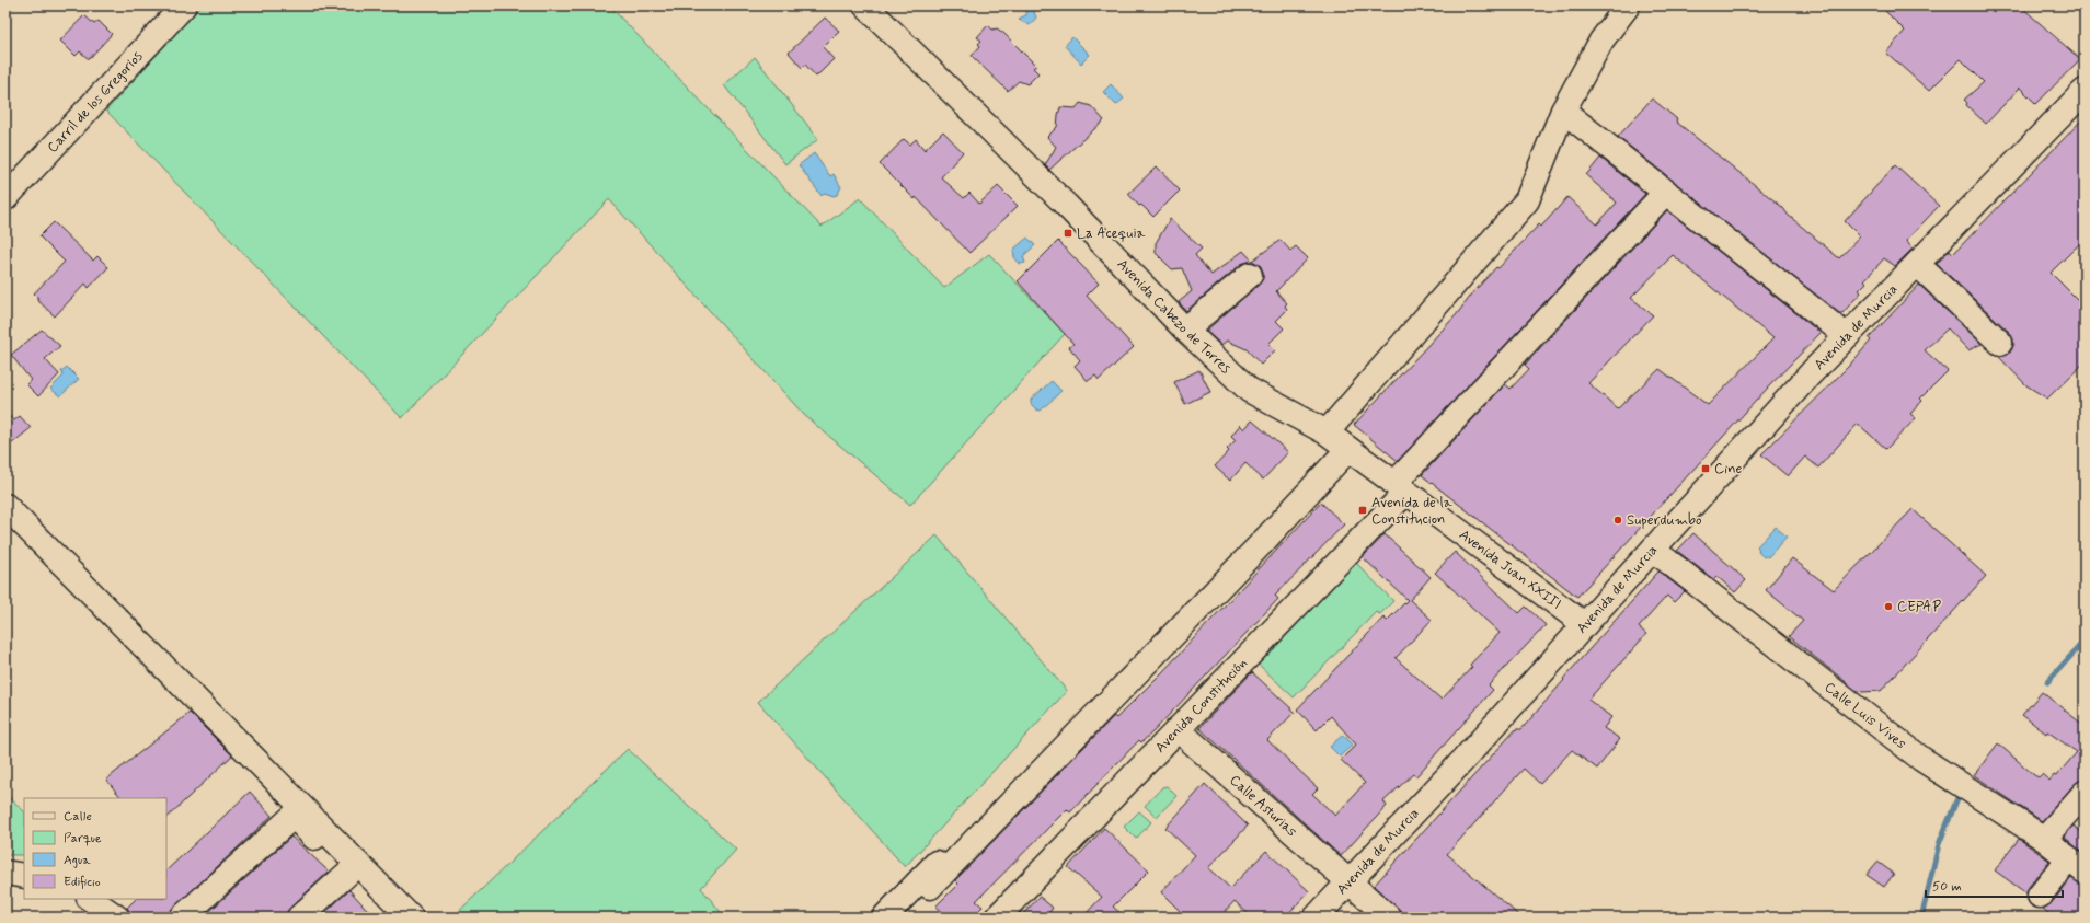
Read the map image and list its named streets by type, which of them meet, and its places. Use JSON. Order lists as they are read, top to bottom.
{
  "streets": {
    "street": [
      "Carril de los Gregorios",
      "Avenida Cabezo de Torres",
      "Avenida de Murcia",
      "Avenida Juan XXIII",
      "Avenida Constitución",
      "Calle Luis Vives",
      "Calle Asturias"
    ]
  },
  "crossings": [
    ["Avenida Cabezo de Torres", "Avenida Juan XXIII"],
    ["Avenida Cabezo de Torres", "Avenida Constitución"],
    ["Avenida de Murcia", "Avenida Juan XXIII"],
    ["Avenida de Murcia", "Calle Luis Vives"],
    ["Avenida de Murcia", "Calle Asturias"],
    ["Avenida Juan XXIII", "Avenida Constitución"],
    ["Avenida Constitución", "Calle Asturias"]
  ],
  "places": {
    "transit": ["La Acequia", "Cine", "Avenida de la Constitucion"],
    "other": ["Superdumbo", "CEPAP"]
  },
  "legend": [
    "Calle",
    "Parque",
    "Agua",
    "Edificio"
  ],
  "scale_bar": "50 m"
}
